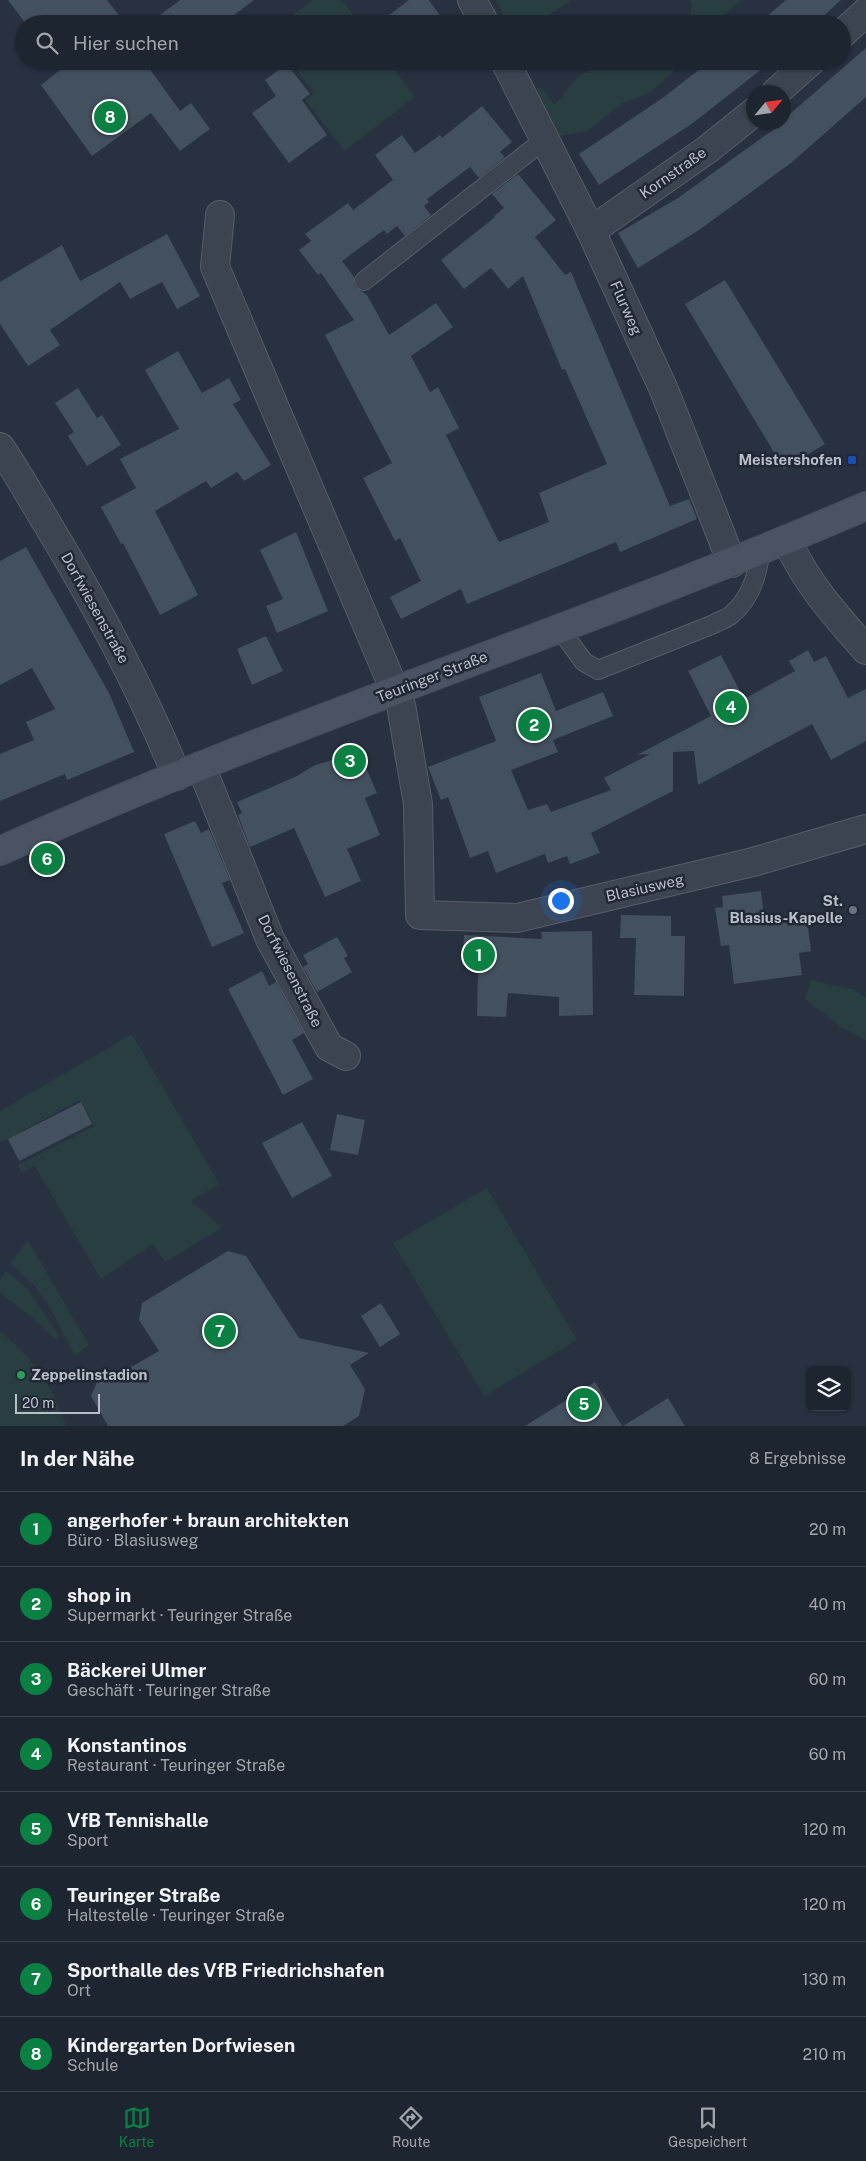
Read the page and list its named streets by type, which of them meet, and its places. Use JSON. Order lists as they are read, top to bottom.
{
  "streets": {
    "street": [
      "Kornstraße",
      "Flurweg",
      "Dorfwiesenstraße",
      "Teuringer Straße",
      "Blasiusweg"
    ]
  },
  "crossings": [
    ["Kornstraße", "Flurweg"],
    ["Flurweg", "Teuringer Straße"],
    ["Dorfwiesenstraße", "Teuringer Straße"],
    ["Teuringer Straße", "Blasiusweg"]
  ],
  "places": {
    "transit": ["Meistershofen"],
    "other": ["St. Blasius-Kapelle", "Zeppelinstadion"]
  },
  "scale_bar": "20 m",
  "north": "top right",
  "page": {
    "search": "Hier suchen",
    "pins": [
      "8",
      "4",
      "2",
      "3",
      "6",
      "1",
      "7",
      "5"
    ],
    "scale": "20 m",
    "heading": ["In der Nähe", "8 Ergebnisse"],
    "list": [
      {
        "mark": "1",
        "name": "angerhofer + braun architekten",
        "note": "Büro · Blasiusweg",
        "value": "20 m"
      },
      {
        "mark": "2",
        "name": "shop in",
        "note": "Supermarkt · Teuringer Straße",
        "value": "40 m"
      },
      {
        "mark": "3",
        "name": "Bäckerei Ulmer",
        "note": "Geschäft · Teuringer Straße",
        "value": "60 m"
      },
      {
        "mark": "4",
        "name": "Konstantinos",
        "note": "Restaurant · Teuringer Straße",
        "value": "60 m"
      },
      {
        "mark": "5",
        "name": "VfB Tennishalle",
        "note": "Sport",
        "value": "120 m"
      },
      {
        "mark": "6",
        "name": "Teuringer Straße",
        "note": "Haltestelle · Teuringer Straße",
        "value": "120 m"
      },
      {
        "mark": "7",
        "name": "Sporthalle des VfB Friedrichshafen",
        "note": "Ort",
        "value": "130 m"
      },
      {
        "mark": "8",
        "name": "Kindergarten Dorfwiesen",
        "note": "Schule",
        "value": "210 m"
      }
    ],
    "nav": ["Karte", "Route", "Gespeichert"]
  }
}
